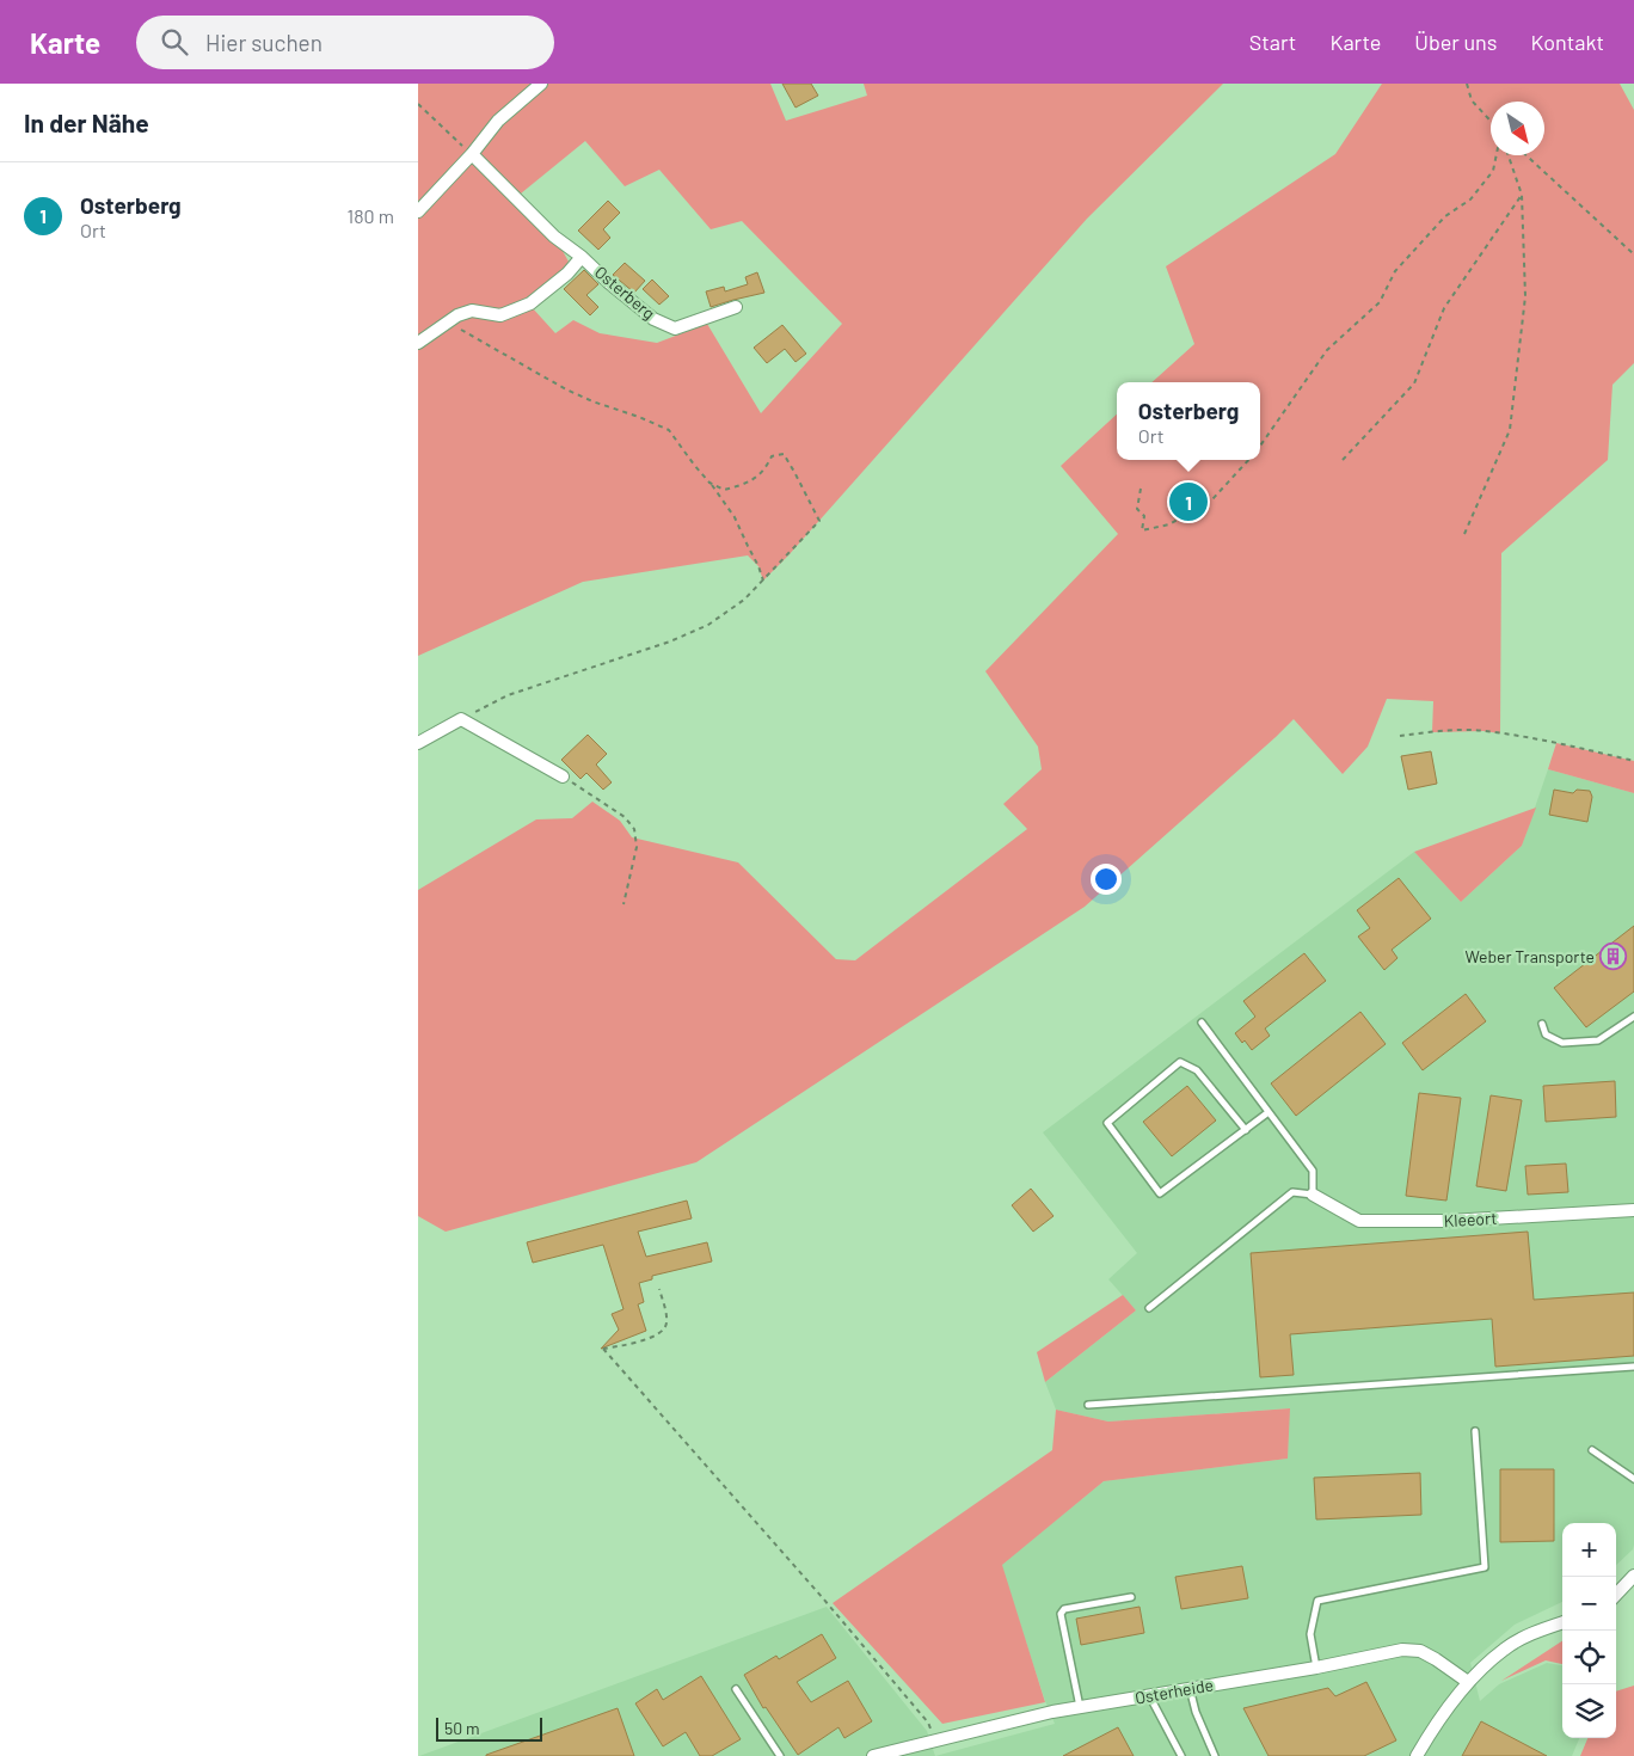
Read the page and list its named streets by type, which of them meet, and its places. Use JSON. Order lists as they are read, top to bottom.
{
  "streets": {
    "street": ["Osterberg", "Kleeort", "Osterheide"]
  },
  "places": {
    "building": ["Weber Transporte"]
  },
  "scale_bar": "50 m",
  "north": "bottom right",
  "page": {
    "header": "Karte",
    "search": "Hier suchen",
    "nav": [
      "Start",
      "Karte",
      "Über uns",
      "Kontakt"
    ],
    "heading": "In der Nähe",
    "list": [
      {
        "mark": "1",
        "name": "Osterberg",
        "note": "Ort",
        "value": "180 m"
      }
    ],
    "popup": ["Osterberg", "Ort"],
    "pins": "1",
    "map_buttons": ["+", "−"],
    "scale": "50 m"
  }
}
